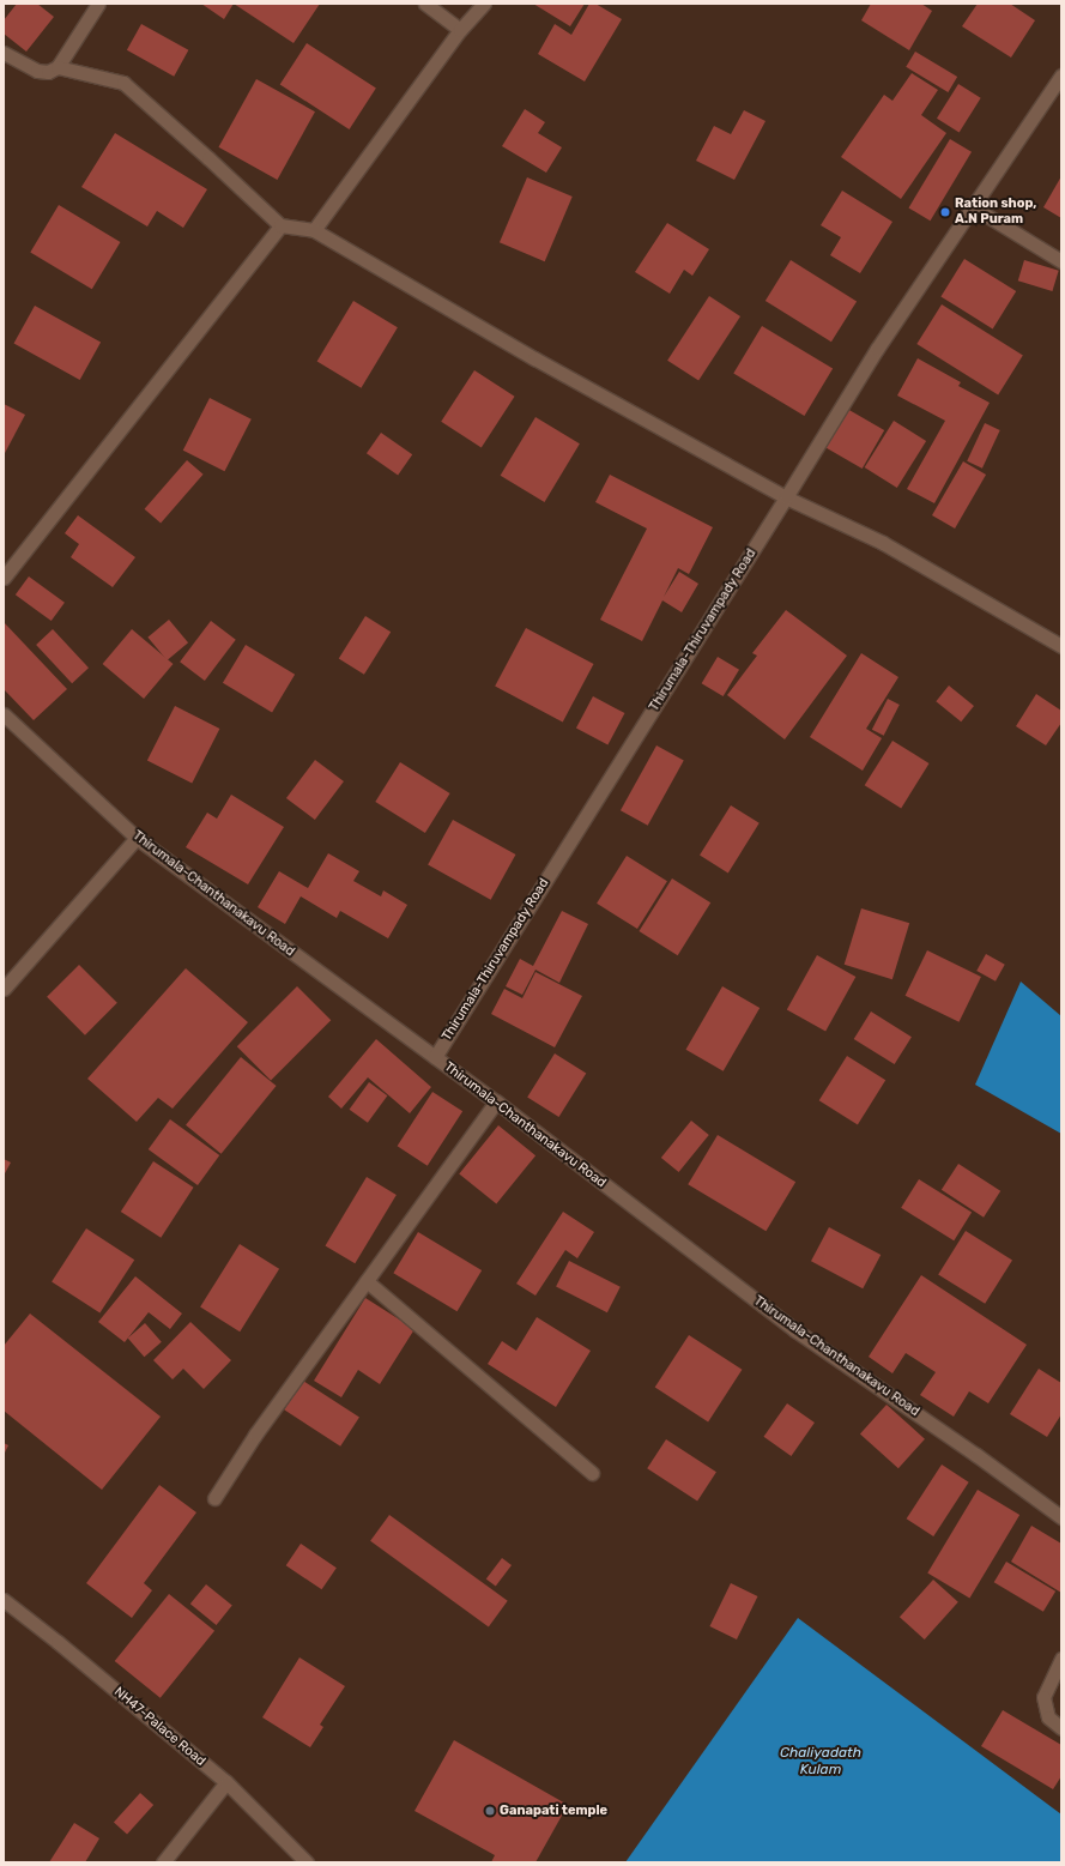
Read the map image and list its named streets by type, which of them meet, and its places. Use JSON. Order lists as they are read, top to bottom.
{
  "streets": {
    "street": ["Thirumala-Thiruvampady Road", "Thirumala-Chanthanakavu Road", "NH47-Palace Road"]
  },
  "crossings": [
    ["Thirumala-Thiruvampady Road", "Thirumala-Chanthanakavu Road"]
  ],
  "water": ["Chaliyadath Kulam"],
  "places": ["Ration shop, A.N Puram", "Ganapati temple"]
}
